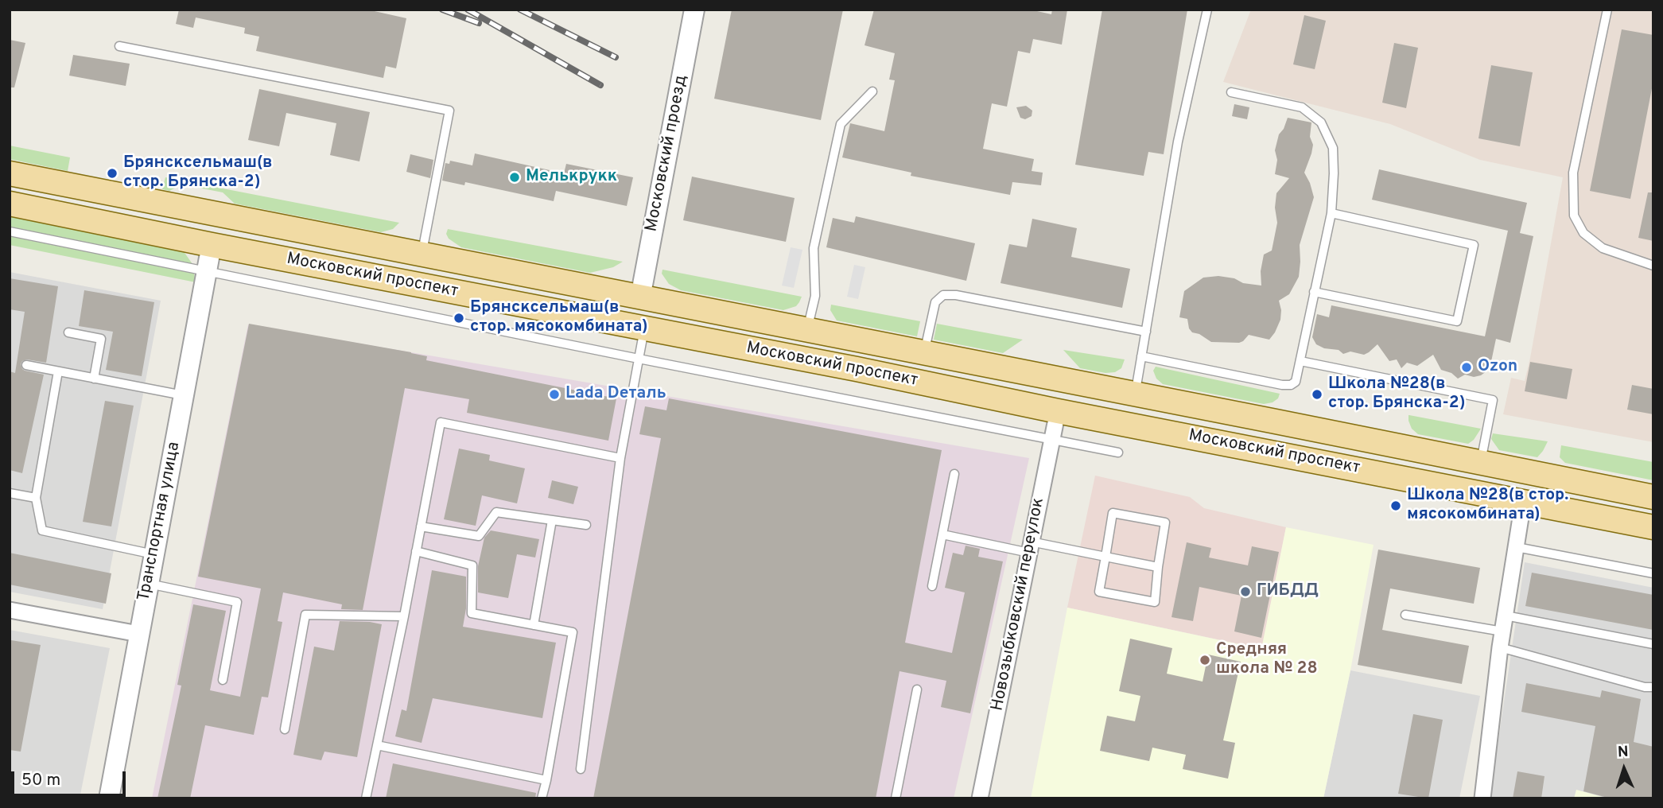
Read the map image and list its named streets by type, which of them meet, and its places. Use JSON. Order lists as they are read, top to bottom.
{
  "streets": {
    "main road": ["Московский проспект"],
    "street": ["Московский проезд", "Транспортная улица", "Новозыбковский переулок"]
  },
  "crossings": [
    ["Московский проезд", "Московский проспект"],
    ["Московский проспект", "Транспортная улица"],
    ["Московский проспект", "Новозыбковский переулок"]
  ],
  "places": [
    "Брянсксельмаш(в стор. Брянска-2)",
    "Мелькрукк",
    "Брянсксельмаш(в стор. мясокомбината)",
    "Ozon",
    "Lada Dеталь",
    "Школа №28(в стор. Брянска-2)",
    "Школа №28(в стор. мясокомбината)",
    "ГИБДД",
    "Средняя школа № 28"
  ],
  "scale_bar": "50 m",
  "north": "top"
}
